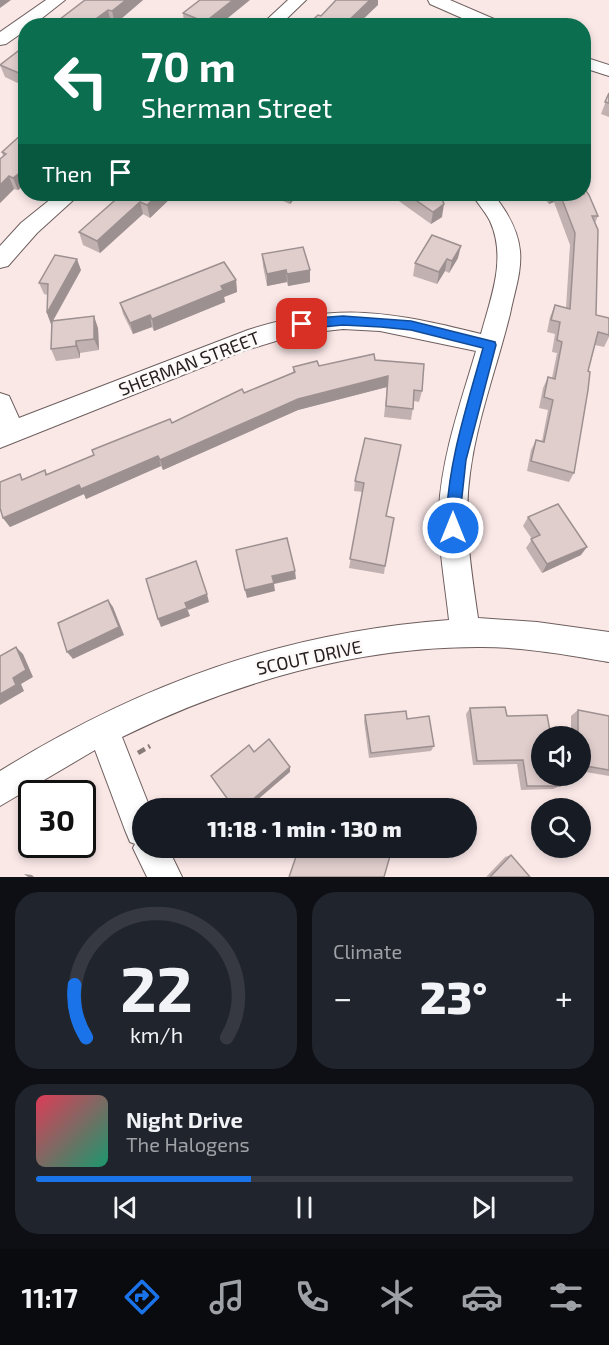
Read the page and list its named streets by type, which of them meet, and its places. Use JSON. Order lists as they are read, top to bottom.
{
  "streets": {
    "street": ["SHERMAN STREET", "SCOUT DRIVE"]
  },
  "page": {
    "turn": ["70 m", "Sherman Street"],
    "then": "Then",
    "limit": "30",
    "trip": "11:18 · 1 min · 130 m",
    "tile": "Climate",
    "heat": ["−", "23°", "+"],
    "song": ["Night Drive", "The Halogens"],
    "tabs": "11:17",
    "gauge": ["22", "km/h"]
  }
}
